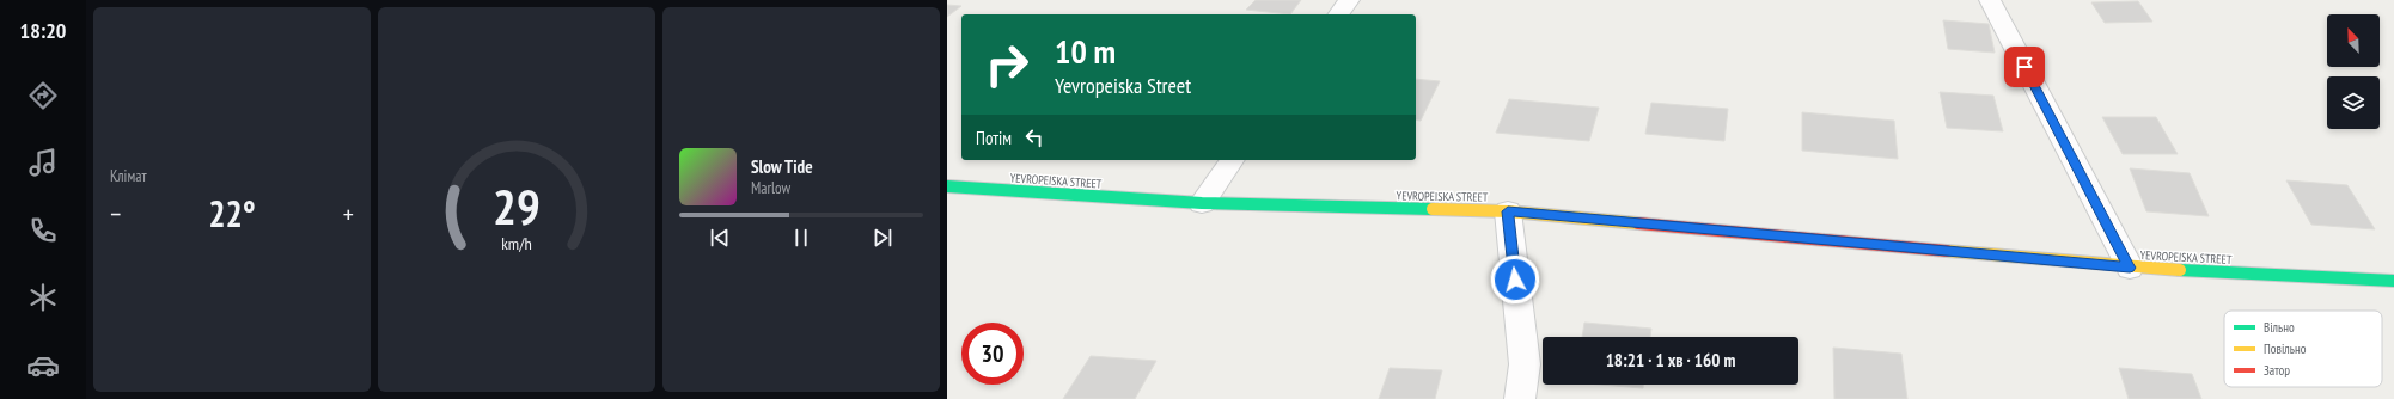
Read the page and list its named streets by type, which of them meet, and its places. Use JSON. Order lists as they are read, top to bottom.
{
  "streets": {
    "street": ["YEVROPEISKA STREET"]
  },
  "legend": ["Вільно", "Повільно", "Затор"],
  "north": "top left",
  "page": {
    "tabs": "18:20",
    "tile": "Клімат",
    "turn": ["10 m", "Yevropeiska Street"],
    "then": "Потім",
    "song": ["Slow Tide", "Marlow"],
    "heat": ["−", "22°", "+"],
    "limit": "30",
    "trip": "18:21 · 1 хв · 160 m",
    "gauge": ["29", "km/h"]
  }
}
